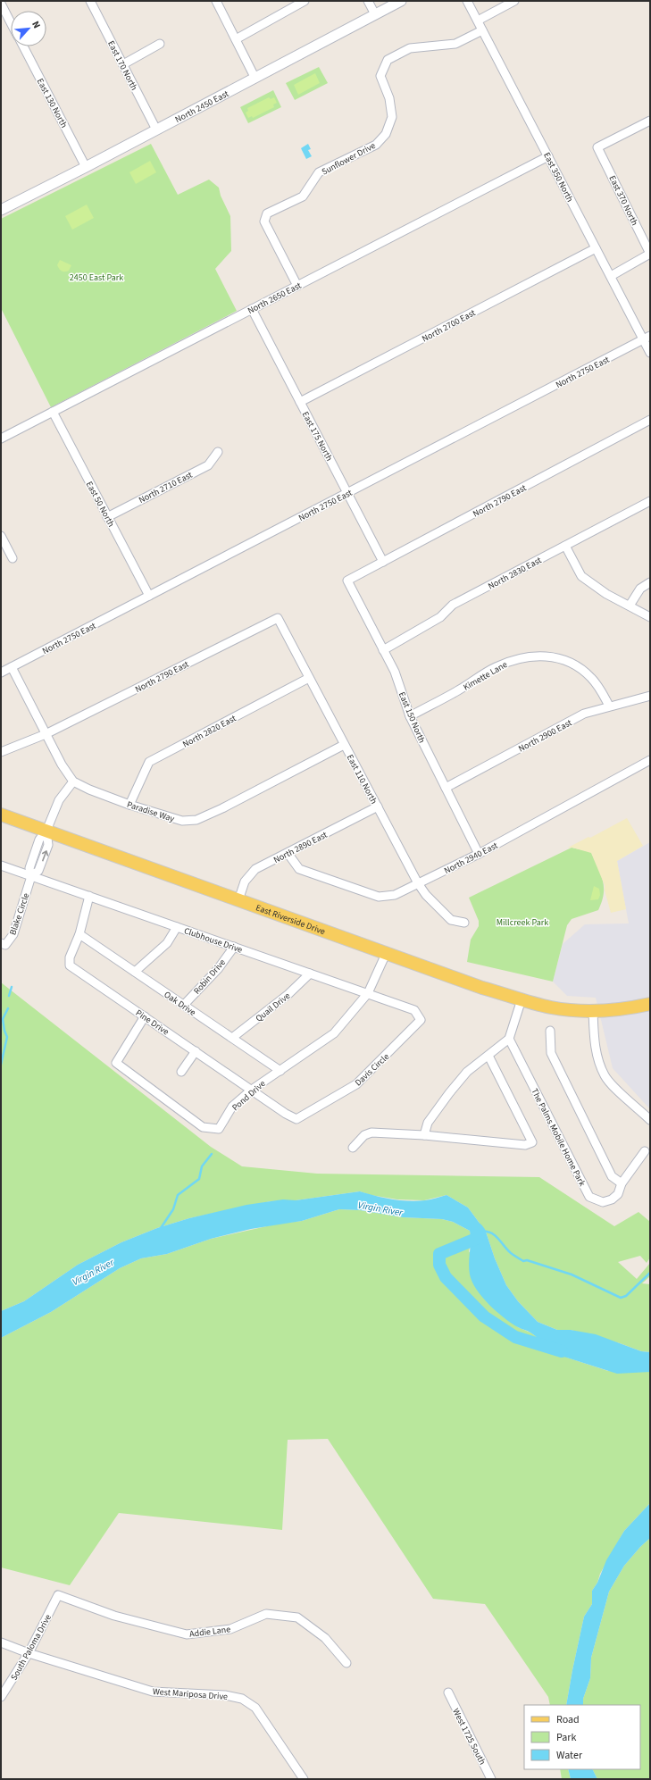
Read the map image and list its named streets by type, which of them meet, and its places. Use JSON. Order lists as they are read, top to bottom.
{
  "streets": {
    "main road": ["East Riverside Drive"],
    "street": [
      "East 170 North",
      "East 130 North",
      "North 2450 East",
      "Sunflower Drive",
      "East 350 North",
      "East 370 North",
      "North 2650 East",
      "North 2700 East",
      "North 2750 East",
      "East 175 North",
      "North 2710 East",
      "North 2790 East",
      "East 50 North",
      "North 2830 East",
      "Kimette Lane",
      "East 150 North",
      "North 2820 East",
      "North 2900 East",
      "East 110 North",
      "Paradise Way",
      "North 2890 East",
      "North 2940 East",
      "Blake Circle",
      "Clubhouse Drive",
      "Robin Drive",
      "Oak Drive",
      "Quail Drive",
      "Pine Drive",
      "Davis Circle",
      "Pond Drive",
      "The Palms Mobile Home Park",
      "Addie Lane",
      "South Paloma Drive",
      "West Mariposa Drive",
      "West 1725 South"
    ]
  },
  "crossings": [
    ["East 170 North", "North 2450 East"],
    ["East 130 North", "North 2450 East"],
    ["Sunflower Drive", "East 350 North"],
    ["Sunflower Drive", "North 2650 East"],
    ["East 350 North", "North 2650 East"],
    ["East 350 North", "North 2700 East"],
    ["East 350 North", "North 2750 East"],
    ["North 2650 East", "East 175 North"],
    ["North 2650 East", "East 50 North"],
    ["North 2700 East", "East 175 North"],
    ["North 2750 East", "East 175 North"],
    ["North 2750 East", "East 50 North"],
    ["North 2750 East", "Paradise Way"],
    ["East 175 North", "North 2790 East"],
    ["North 2710 East", "East 50 North"],
    ["North 2790 East", "East 150 North"],
    ["North 2790 East", "East 110 North"],
    ["North 2790 East", "Paradise Way"],
    ["North 2830 East", "East 150 North"],
    ["Kimette Lane", "East 150 North"],
    ["Kimette Lane", "North 2900 East"],
    ["East 150 North", "North 2900 East"],
    ["East 150 North", "North 2940 East"],
    ["North 2820 East", "East 110 North"],
    ["North 2820 East", "Paradise Way"],
    ["East 110 North", "Paradise Way"],
    ["East 110 North", "North 2890 East"],
    ["East 110 North", "North 2940 East"],
    ["North 2890 East", "North 2940 East"],
    ["North 2890 East", "East Riverside Drive"],
    ["Blake Circle", "Clubhouse Drive"],
    ["East Riverside Drive", "Pond Drive"],
    ["Clubhouse Drive", "Robin Drive"],
    ["Clubhouse Drive", "Quail Drive"],
    ["Clubhouse Drive", "Pine Drive"],
    ["Clubhouse Drive", "Davis Circle"],
    ["Clubhouse Drive", "Pond Drive"],
    ["Robin Drive", "Oak Drive"],
    ["Oak Drive", "Quail Drive"],
    ["Oak Drive", "Pine Drive"],
    ["Oak Drive", "Pond Drive"],
    ["Pine Drive", "Davis Circle"],
    ["Pine Drive", "Pond Drive"],
    ["Addie Lane", "South Paloma Drive"],
    ["South Paloma Drive", "West Mariposa Drive"]
  ],
  "water": ["Virgin River"],
  "parks": ["2450 East Park", "Millcreek Park"],
  "legend": ["Road", "Park", "Water"],
  "north": "top right"
}
